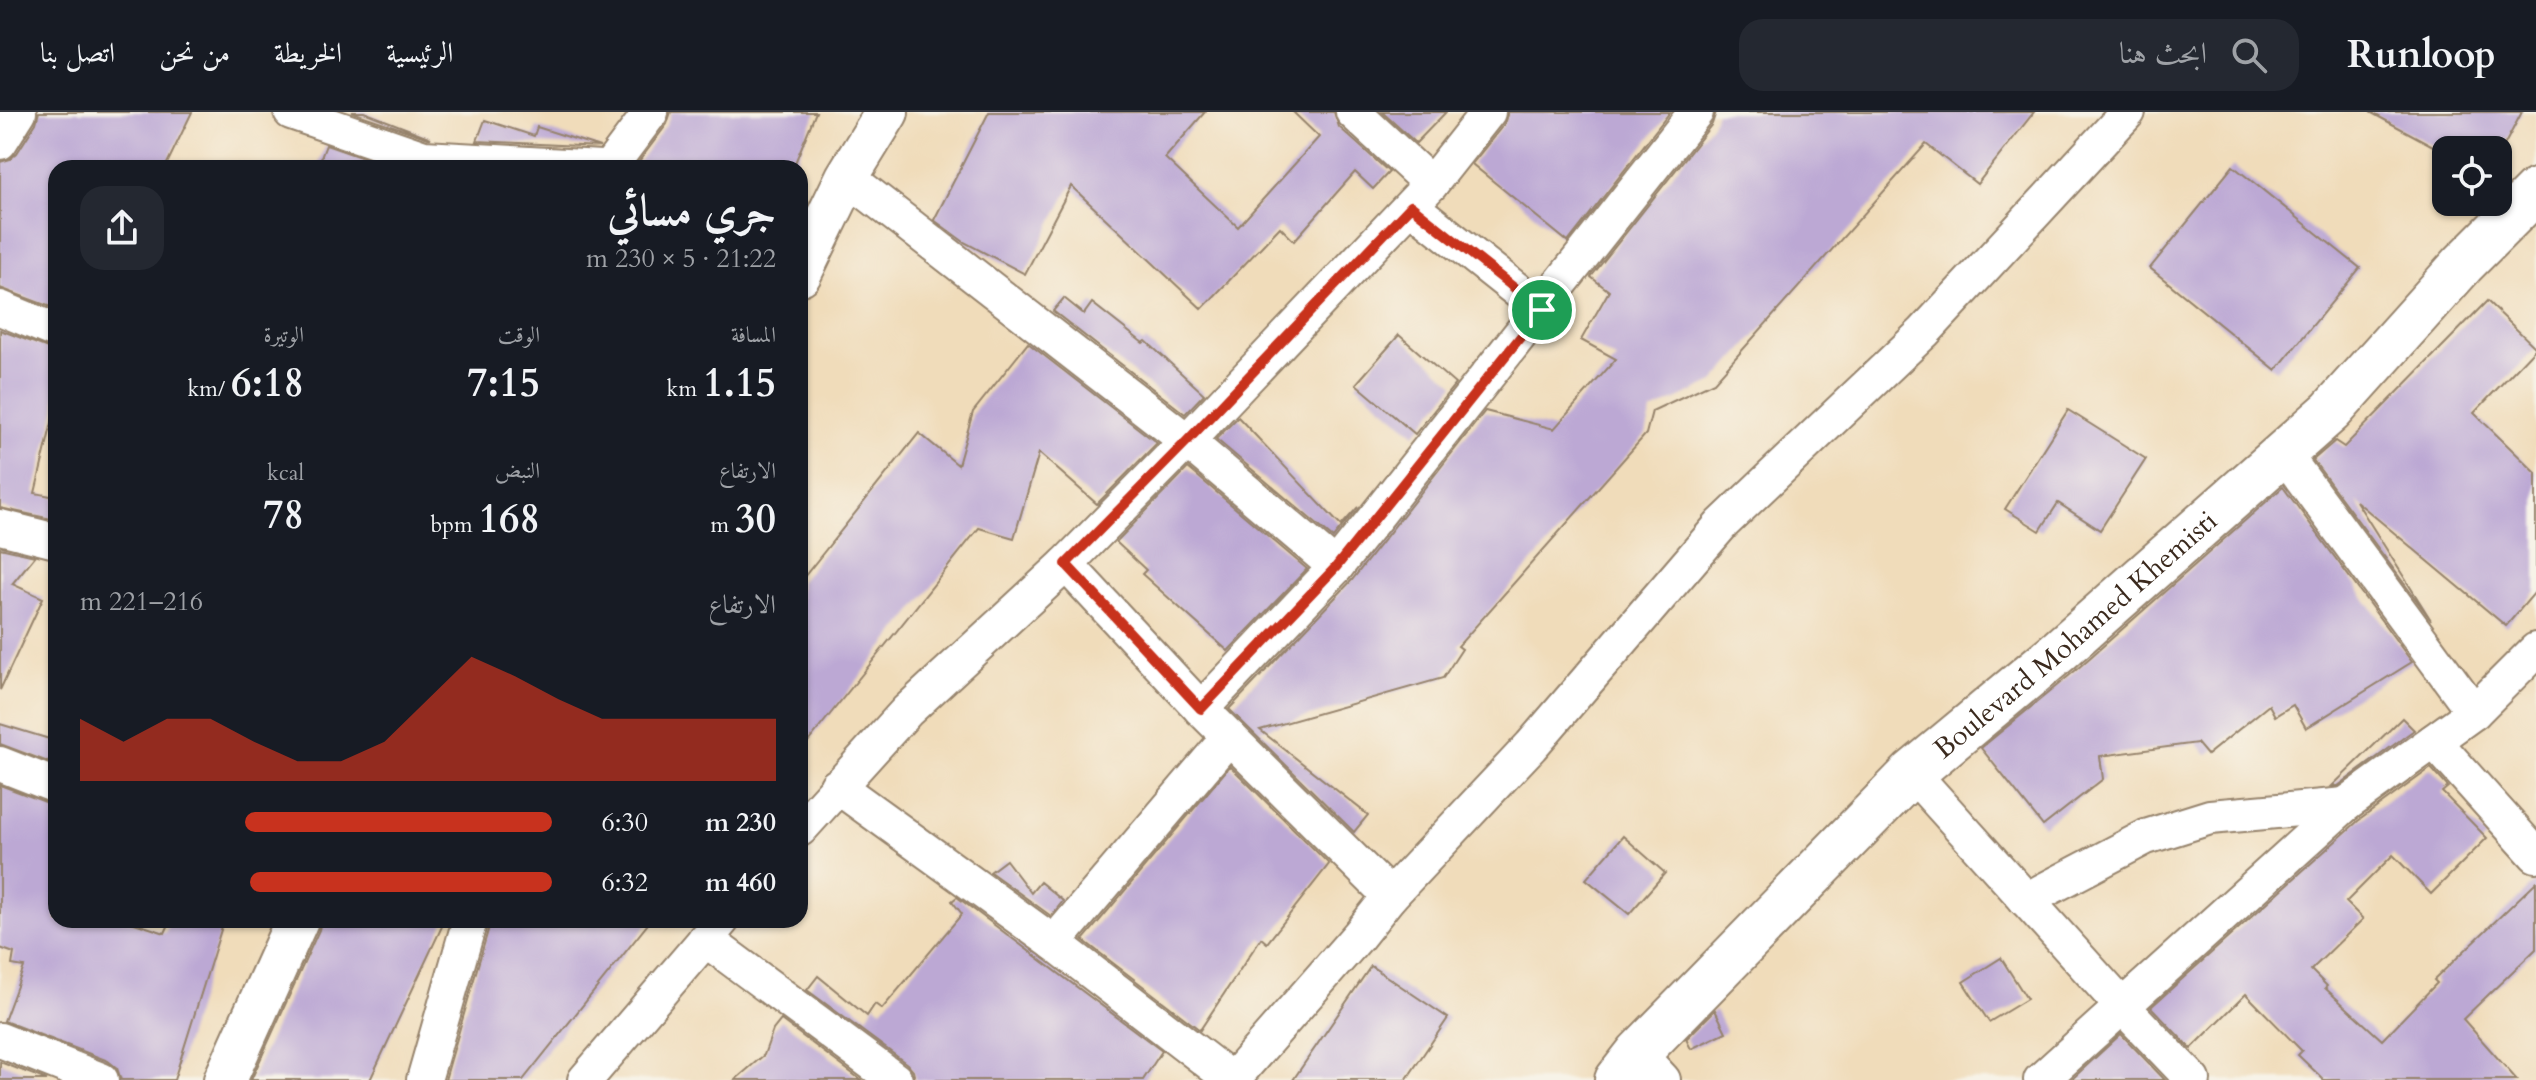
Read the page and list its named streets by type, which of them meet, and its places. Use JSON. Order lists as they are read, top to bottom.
{
  "streets": {
    "main road": ["Boulevard Mohamed Khemisti"]
  },
  "page": {
    "header": "Runloop",
    "search": "ابحث هنا",
    "nav": [
      "الرئيسية",
      "الخريطة",
      "من نحن",
      "اتصل بنا"
    ],
    "heading": ["جري مسائي", "21:22 · 5 × 230 m"],
    "stats": [
      ["المسافة", "1.15 km"],
      ["الوقت", "7:15"],
      ["الوتيرة", "6:18 /km"],
      ["الارتفاع", "30 m"],
      ["النبض", "168 bpm"],
      ["kcal", "78"]
    ],
    "chart": ["الارتفاع", "216–221 m"],
    "list": [
      {
        "name": "230 m",
        "note": "6:30"
      },
      {
        "name": "460 m",
        "note": "6:32"
      }
    ]
  }
}
